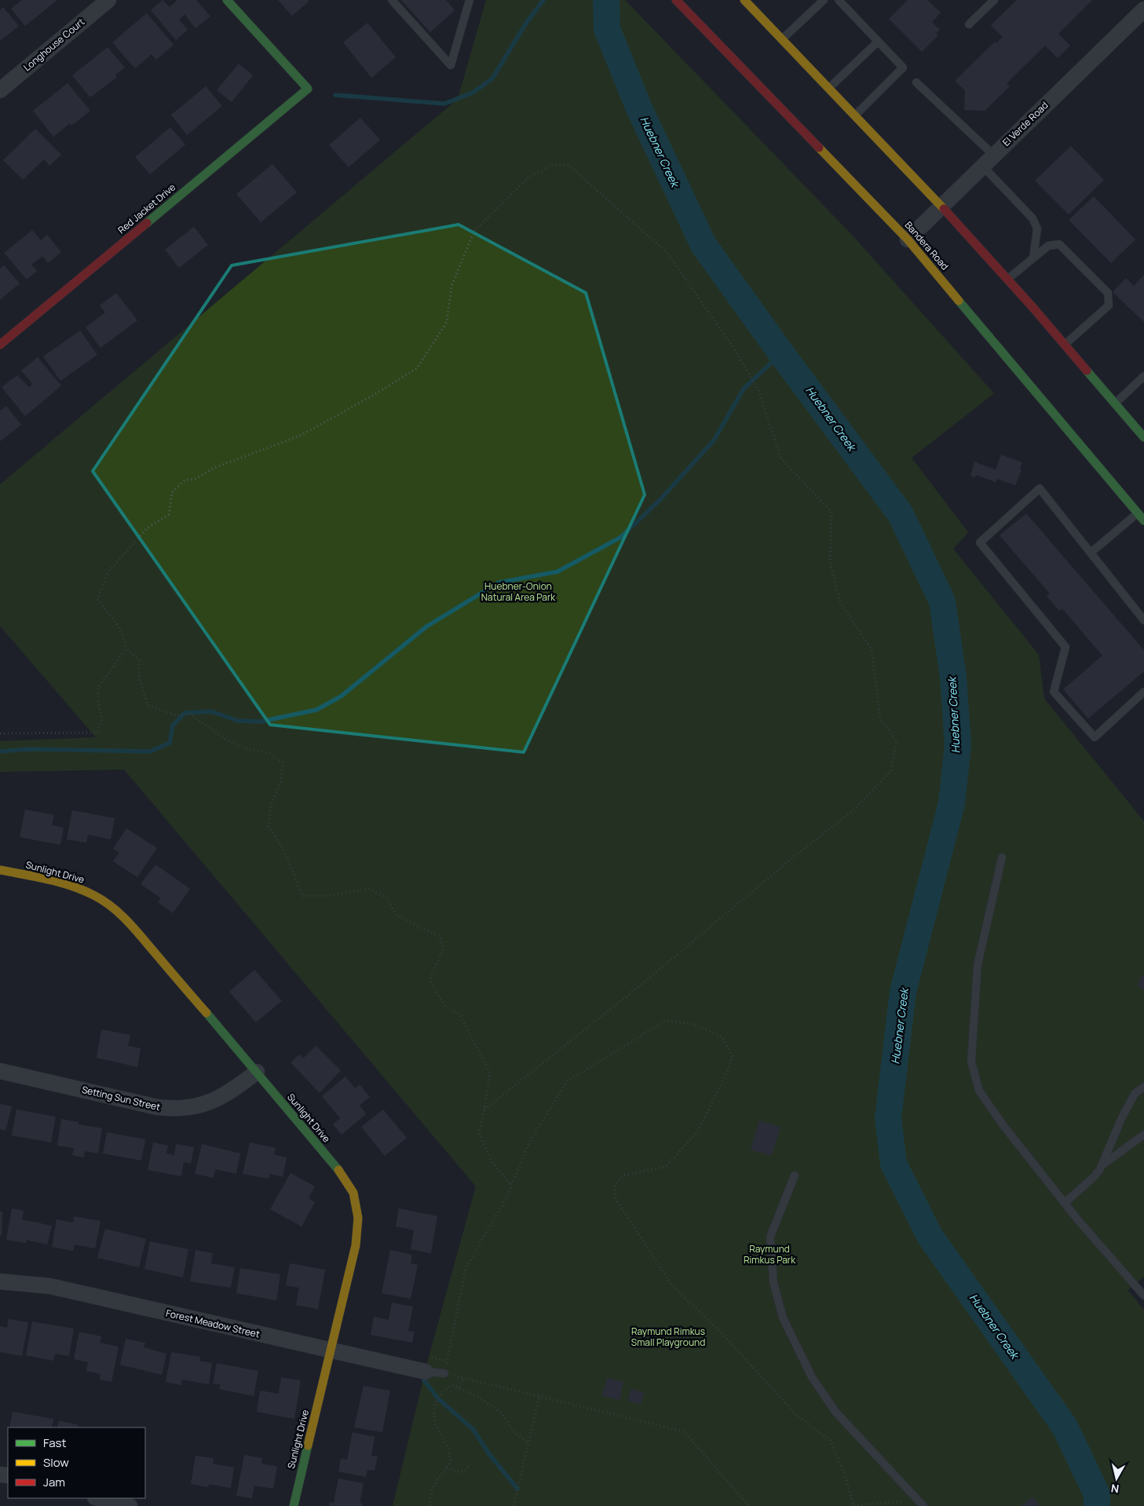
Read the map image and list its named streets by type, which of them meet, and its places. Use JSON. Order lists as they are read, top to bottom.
{
  "streets": {
    "street": [
      "Longhouse Court",
      "El Verde Road",
      "Red Jacket Drive",
      "Bandera Road",
      "Sunlight Drive",
      "Setting Sun Street",
      "Forest Meadow Street"
    ]
  },
  "crossings": [
    ["El Verde Road", "Bandera Road"],
    ["Sunlight Drive", "Setting Sun Street"],
    ["Sunlight Drive", "Forest Meadow Street"]
  ],
  "water": ["Huebner Creek"],
  "parks": ["Huebner-Onion Natural Area Park", "Raymund Rimkus Park", "Raymund Rimkus Small Playground"],
  "legend": ["Fast", "Slow", "Jam"],
  "north": "bottom"
}
